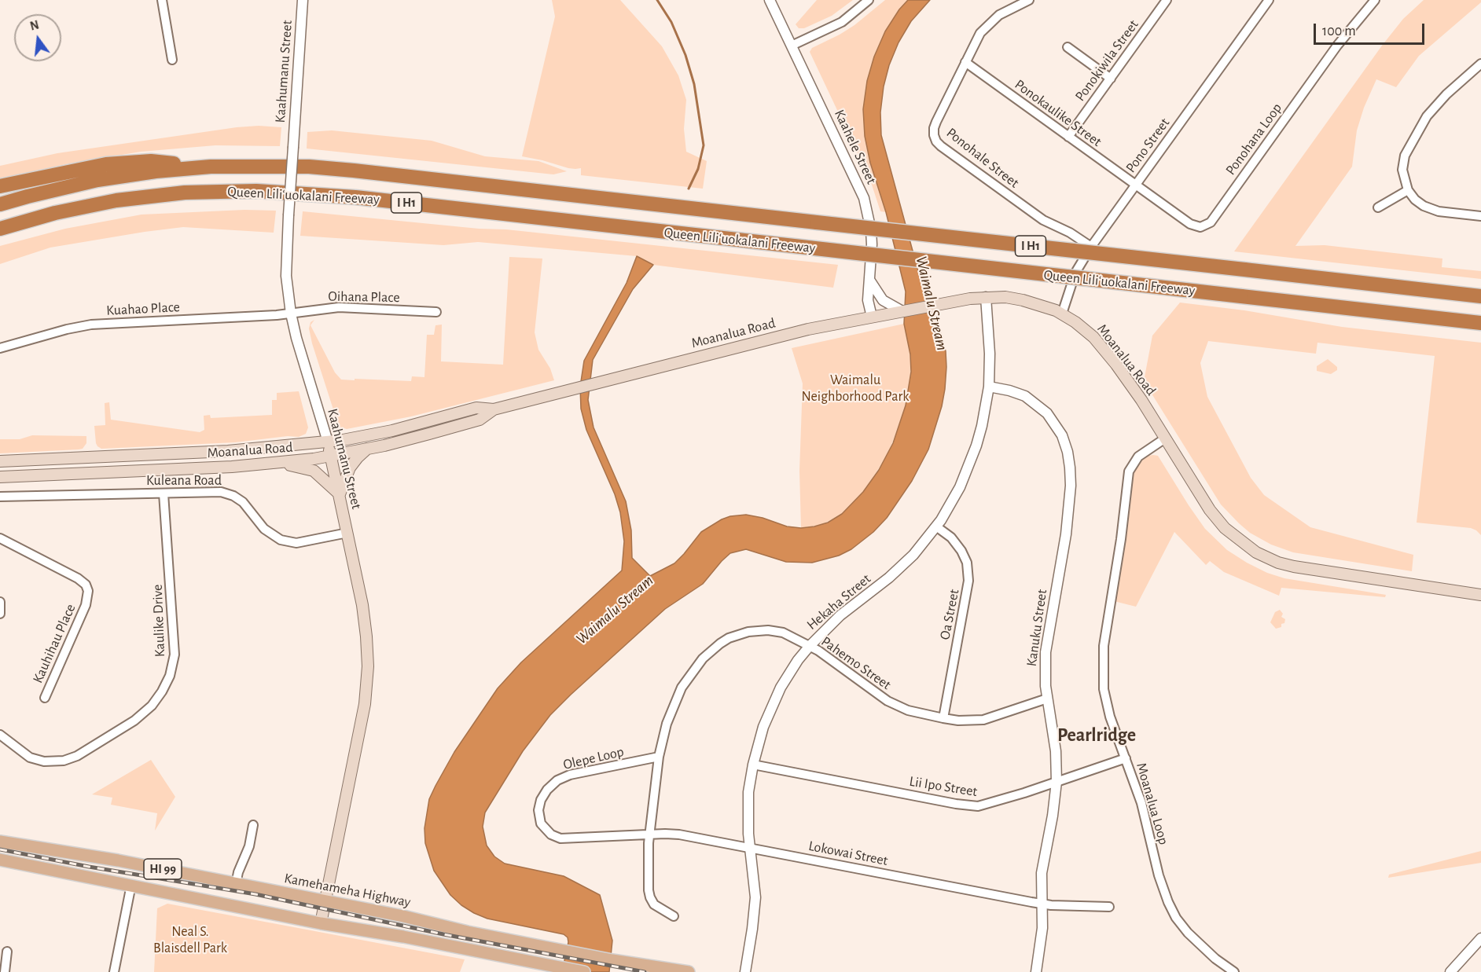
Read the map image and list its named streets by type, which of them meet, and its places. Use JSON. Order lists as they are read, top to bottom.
{
  "streets": {
    "highway": ["Queen Liliʻuokalani Freeway", "I H1"],
    "main road": [
      "Kaahumanu Street",
      "Moanalua Road",
      "HI 99",
      "Kamehameha Highway"
    ],
    "street": [
      "Ponokiwila Street",
      "Ponokaulike Street",
      "Ponohana Loop",
      "Pono Street",
      "Kaahele Street",
      "Ponohale Street",
      "Oihana Place",
      "Kuahao Place",
      "Kuleana Road",
      "Hekaha Street",
      "Oa Street",
      "Kaulike Drive",
      "Kanuku Street",
      "Kauhihau Place",
      "Pahemo Street",
      "Olepe Loop",
      "Lii Ipo Street",
      "Moanalua Loop",
      "Lokowai Street"
    ]
  },
  "crossings": [
    ["Ponokiwila Street", "Ponokaulike Street"],
    ["Kaahumanu Street", "Oihana Place"],
    ["Kaahumanu Street", "Kuahao Place"],
    ["Kaahumanu Street", "Moanalua Road"],
    ["Kaahumanu Street", "Kuleana Road"],
    ["Kaahumanu Street", "HI 99"],
    ["Kaahumanu Street", "Kamehameha Highway"],
    ["Ponokaulike Street", "Ponohana Loop"],
    ["Ponokaulike Street", "Pono Street"],
    ["Ponokaulike Street", "Ponohale Street"],
    ["Ponohana Loop", "Pono Street"],
    ["Pono Street", "Ponohale Street"],
    ["Pono Street", "Moanalua Road"],
    ["Kaahele Street", "Moanalua Road"],
    ["Oihana Place", "Kuahao Place"],
    ["Moanalua Road", "Hekaha Street"],
    ["Moanalua Road", "Moanalua Loop"],
    ["Kuleana Road", "Kaulike Drive"],
    ["Hekaha Street", "Oa Street"],
    ["Hekaha Street", "Kanuku Street"],
    ["Hekaha Street", "Pahemo Street"],
    ["Hekaha Street", "Lii Ipo Street"],
    ["Hekaha Street", "Lokowai Street"],
    ["Oa Street", "Pahemo Street"],
    ["Kanuku Street", "Pahemo Street"],
    ["Kanuku Street", "Lii Ipo Street"],
    ["Kanuku Street", "Lokowai Street"],
    ["Pahemo Street", "Olepe Loop"],
    ["Pahemo Street", "Lokowai Street"],
    ["Olepe Loop", "Lokowai Street"],
    ["Lii Ipo Street", "Moanalua Loop"]
  ],
  "districts": ["Pearlridge"],
  "water": ["Waimalu Stream"],
  "parks": ["Waimalu Neighborhood Park", "Neal S. Blaisdell Park"],
  "scale_bar": "100 m",
  "north": "top"
}
